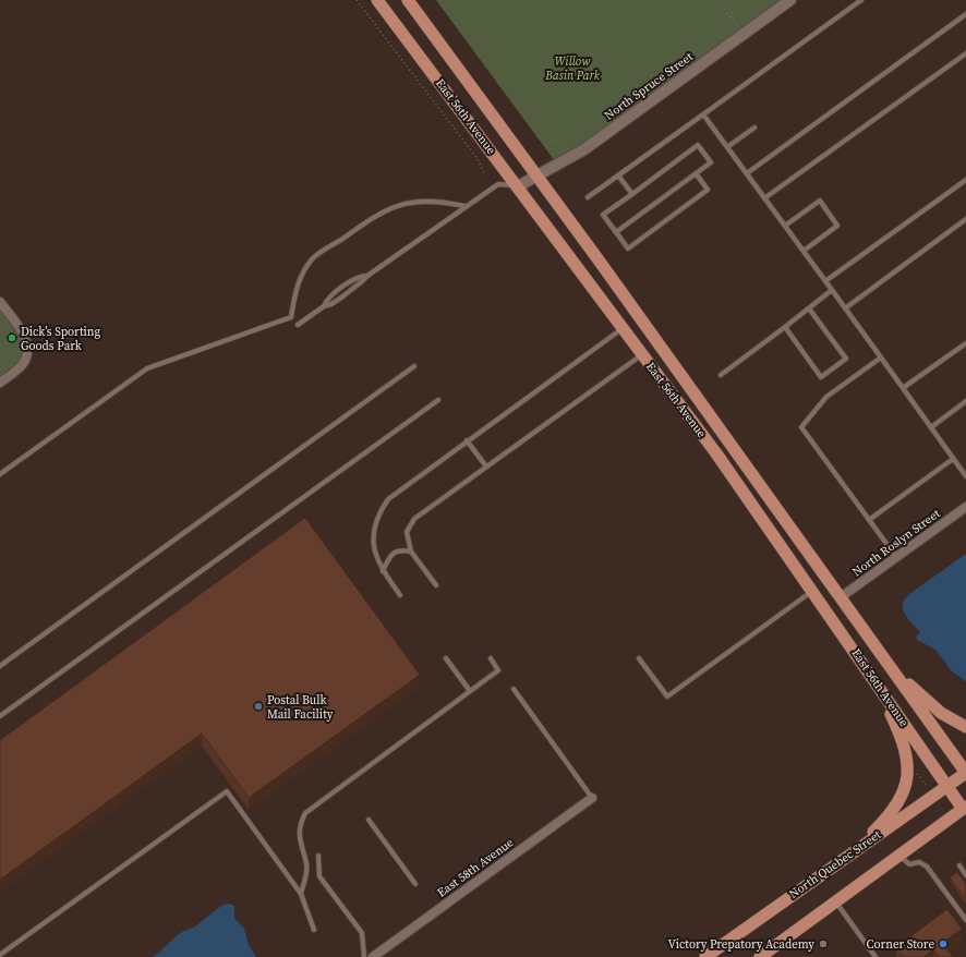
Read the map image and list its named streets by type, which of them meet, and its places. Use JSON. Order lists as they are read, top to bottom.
{
  "streets": {
    "main road": ["East 56th Avenue", "North Quebec Street"],
    "street": ["North Spruce Street", "North Roslyn Street", "East 58th Avenue"]
  },
  "crossings": [
    ["North Spruce Street", "East 56th Avenue"],
    ["East 56th Avenue", "North Roslyn Street"],
    ["East 56th Avenue", "North Quebec Street"]
  ],
  "parks": ["Willow Basin Park"],
  "places": [
    "Dick’s Sporting Goods Park",
    "Postal Bulk Mail Facility",
    "Victory Prepatory Academy",
    "Corner Store"
  ]
}
